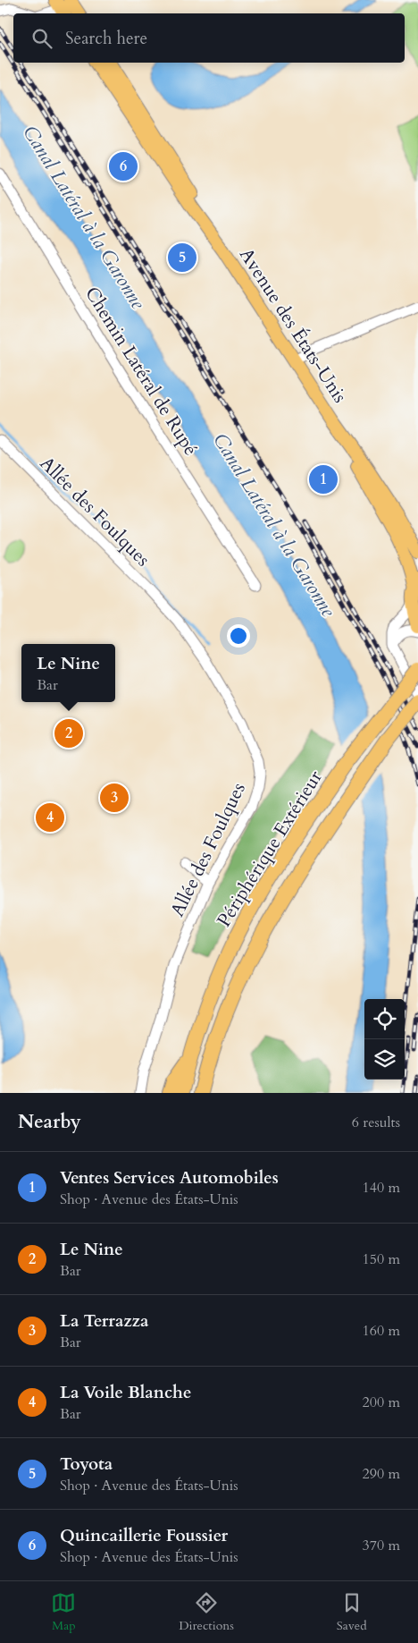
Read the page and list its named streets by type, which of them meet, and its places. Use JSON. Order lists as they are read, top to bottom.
{
  "streets": {
    "highway": ["Périphérique Extérieur"],
    "main road": ["Avenue des États-Unis"],
    "street": ["Chemin Latéral de Rupé", "Allée des Foulques"]
  },
  "water": ["Canal Latéral à la Garonne"],
  "page": {
    "search": "Search here",
    "pins": [
      "6",
      "5",
      "1",
      "2",
      "3",
      "4"
    ],
    "popup": ["Le Nine", "Bar"],
    "heading": ["Nearby", "6 results"],
    "list": [
      {
        "mark": "1",
        "name": "Ventes Services Automobiles",
        "note": "Shop · Avenue des États-Unis",
        "value": "140 m"
      },
      {
        "mark": "2",
        "name": "Le Nine",
        "note": "Bar",
        "value": "150 m"
      },
      {
        "mark": "3",
        "name": "La Terrazza",
        "note": "Bar",
        "value": "160 m"
      },
      {
        "mark": "4",
        "name": "La Voile Blanche",
        "note": "Bar",
        "value": "200 m"
      },
      {
        "mark": "5",
        "name": "Toyota",
        "note": "Shop · Avenue des États-Unis",
        "value": "290 m"
      },
      {
        "mark": "6",
        "name": "Quincaillerie Foussier",
        "note": "Shop · Avenue des États-Unis",
        "value": "370 m"
      }
    ],
    "nav": ["Map", "Directions", "Saved"]
  }
}
